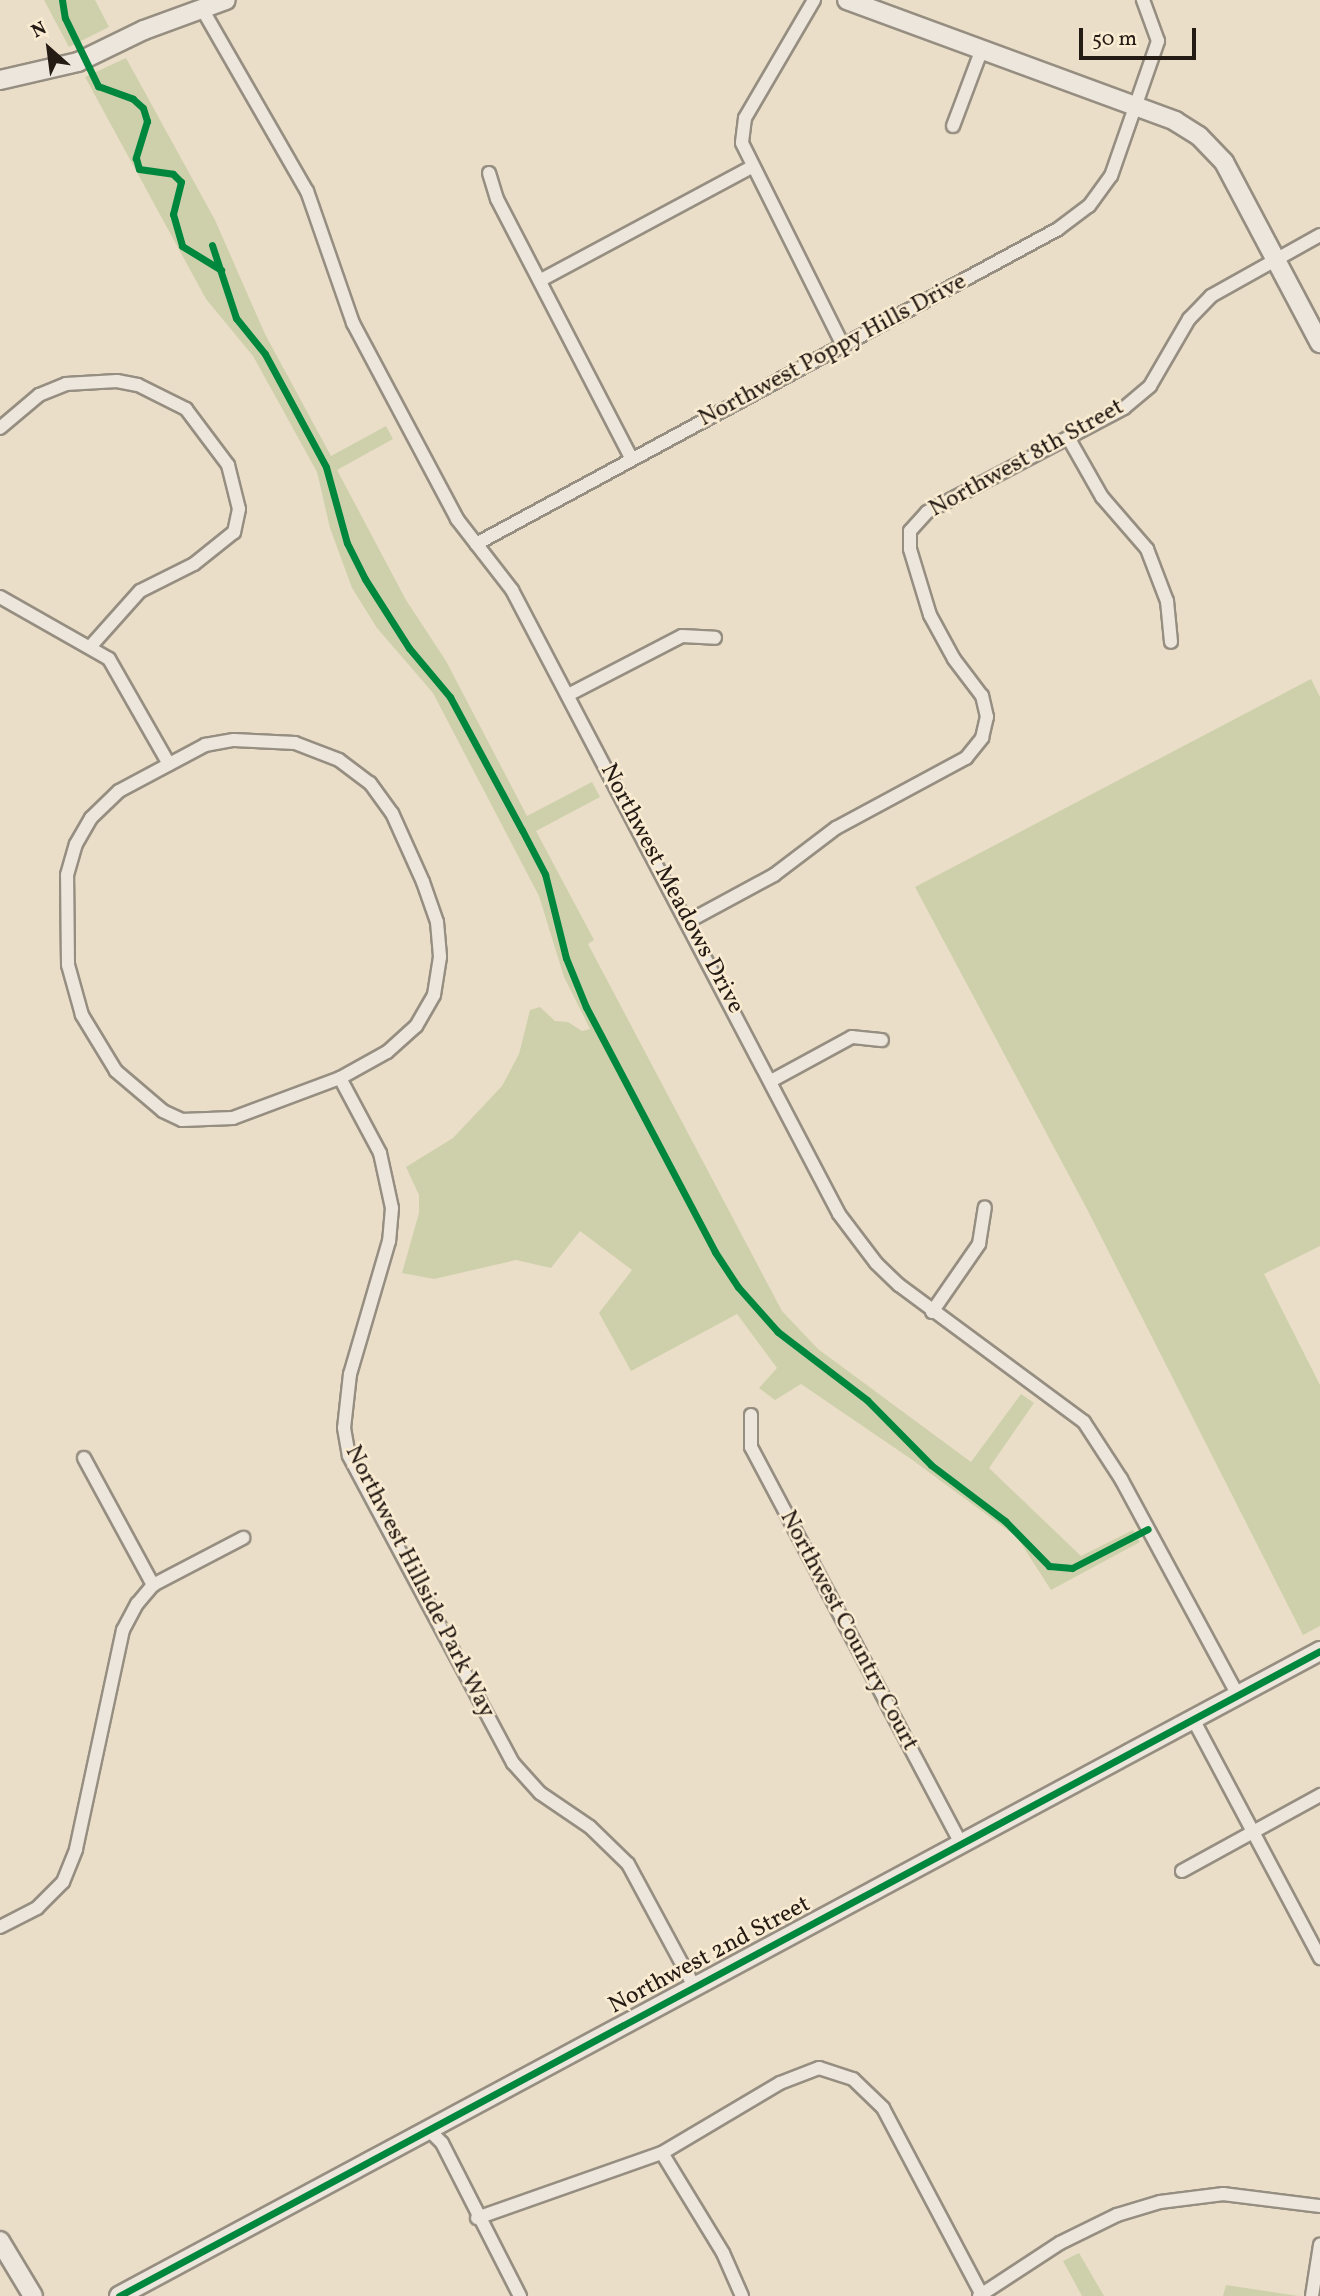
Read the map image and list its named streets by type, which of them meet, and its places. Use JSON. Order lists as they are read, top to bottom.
{
  "streets": {
    "main road": ["Northwest 2nd Street"],
    "street": [
      "Northwest Poppy Hills Drive",
      "Northwest 8th Street",
      "Northwest Meadows Drive",
      "Northwest Hillside Park Way",
      "Northwest Country Court"
    ]
  },
  "crossings": [
    ["Northwest Poppy Hills Drive", "Northwest Meadows Drive"],
    ["Northwest 8th Street", "Northwest Meadows Drive"],
    ["Northwest Meadows Drive", "Northwest 2nd Street"],
    ["Northwest Hillside Park Way", "Northwest 2nd Street"],
    ["Northwest Country Court", "Northwest 2nd Street"]
  ],
  "scale_bar": "50 m",
  "north": "top left"
}
